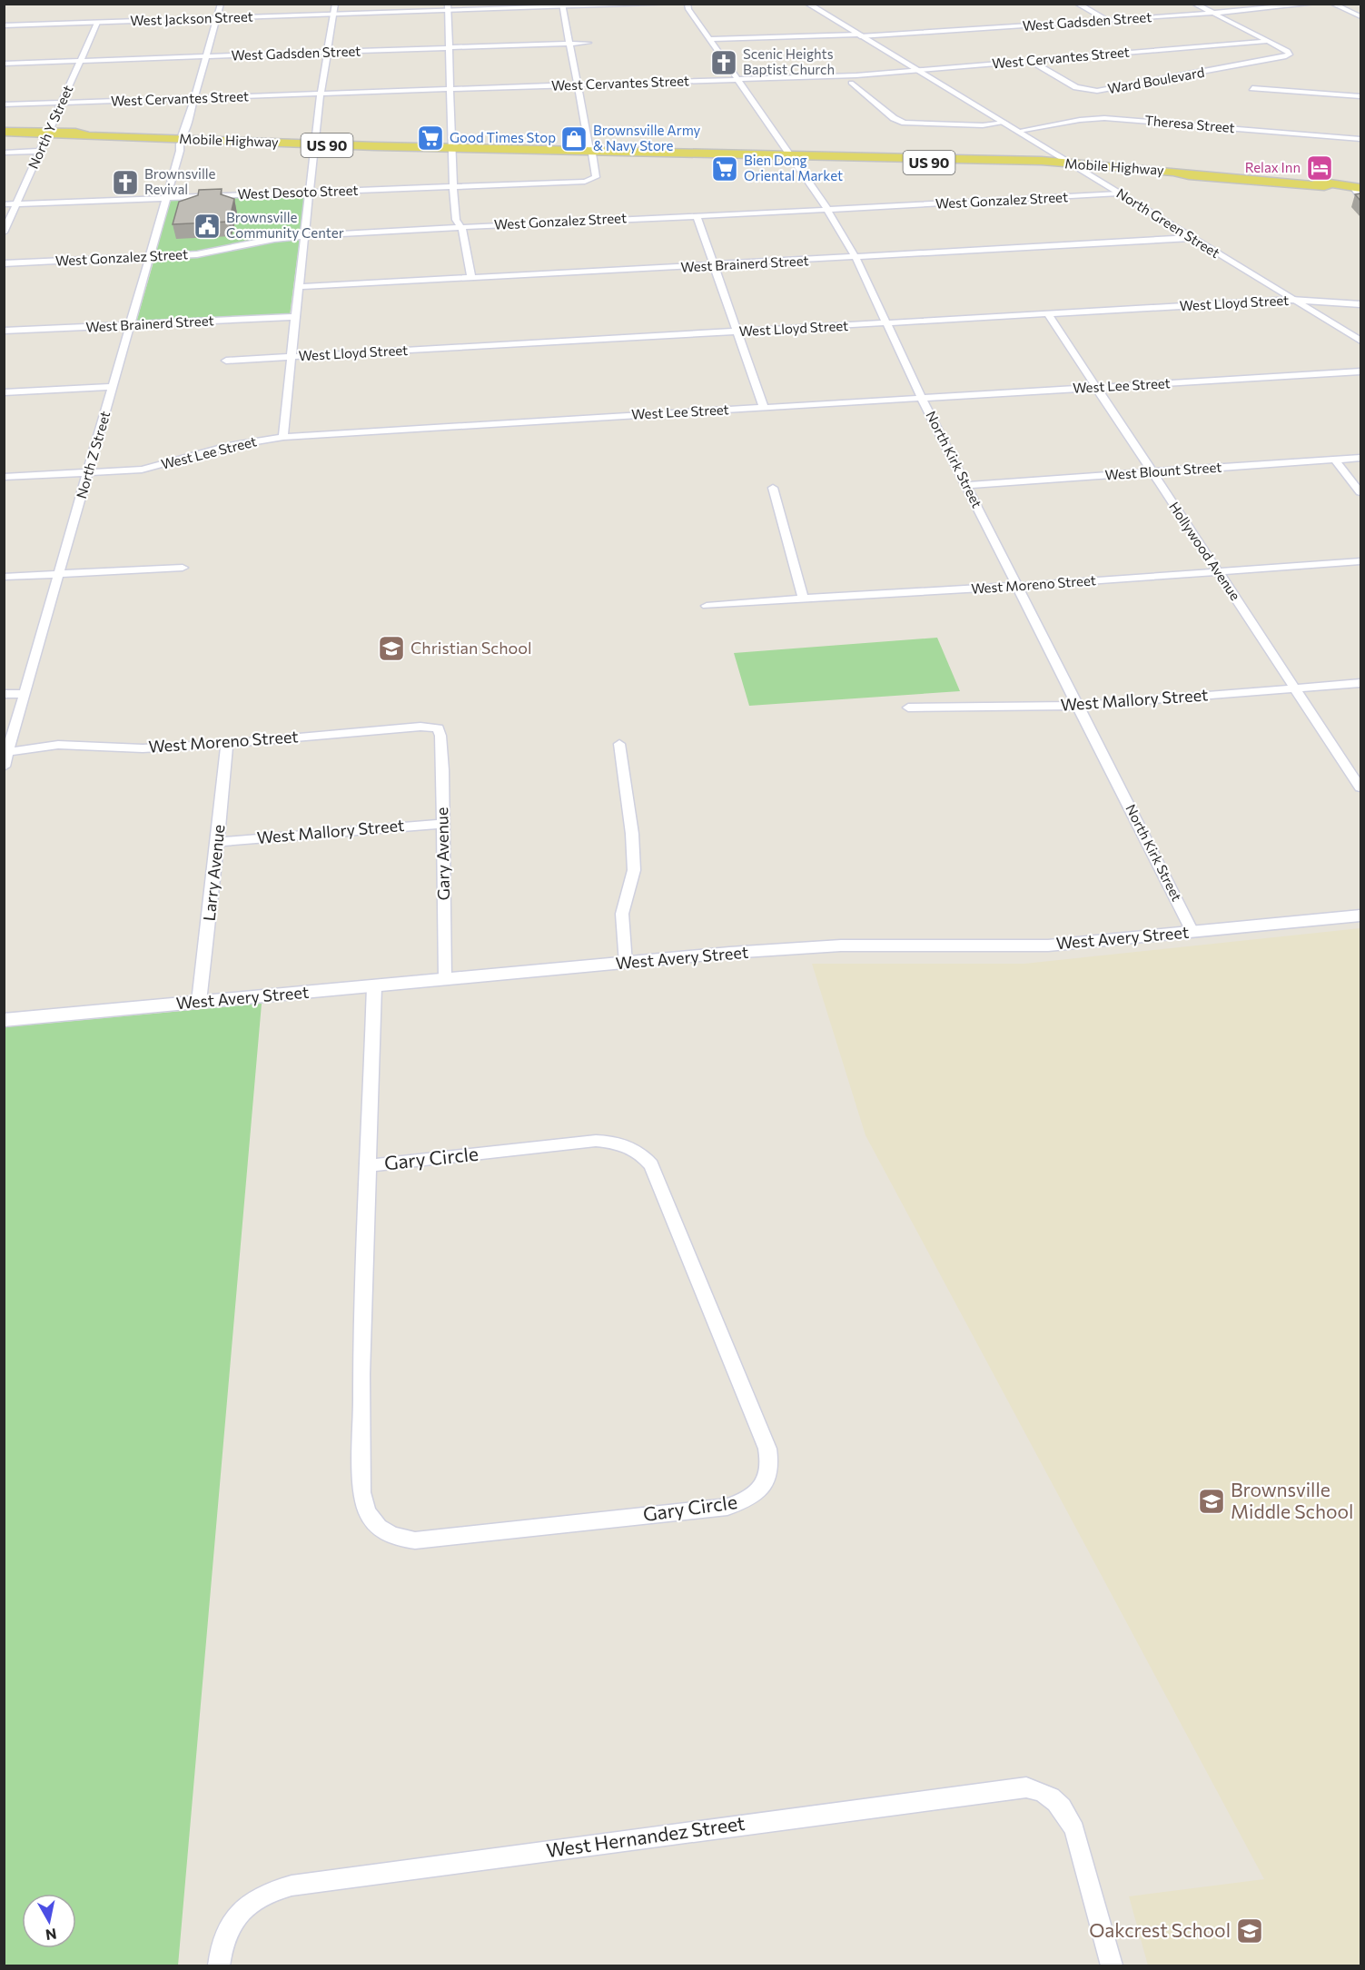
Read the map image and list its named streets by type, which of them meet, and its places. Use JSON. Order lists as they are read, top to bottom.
{
  "streets": {
    "main road": ["Mobile Highway", "US 90"],
    "street": [
      "West Jackson Street",
      "West Gadsden Street",
      "West Cervantes Street",
      "Ward Boulevard",
      "Theresa Street",
      "North Y Street",
      "West Desoto Street",
      "West Gonzalez Street",
      "North Green Street",
      "West Brainerd Street",
      "West Lloyd Street",
      "West Lee Street",
      "North Z Street",
      "North Kirk Street",
      "West Blount Street",
      "Hollywood Avenue",
      "West Moreno Street",
      "West Mallory Street",
      "Gary Avenue",
      "Larry Avenue",
      "West Avery Street",
      "Gary Circle",
      "West Hernandez Street"
    ]
  },
  "crossings": [
    ["West Jackson Street", "North Y Street"],
    ["West Jackson Street", "North Z Street"],
    ["West Gadsden Street", "North Y Street"],
    ["West Gadsden Street", "North Green Street"],
    ["West Gadsden Street", "North Z Street"],
    ["West Gadsden Street", "North Kirk Street"],
    ["West Cervantes Street", "Ward Boulevard"],
    ["West Cervantes Street", "North Y Street"],
    ["West Cervantes Street", "North Green Street"],
    ["West Cervantes Street", "North Z Street"],
    ["West Cervantes Street", "North Kirk Street"],
    ["Theresa Street", "North Green Street"],
    ["North Y Street", "Mobile Highway"],
    ["North Y Street", "West Desoto Street"],
    ["Mobile Highway", "West Desoto Street"],
    ["Mobile Highway", "North Green Street"],
    ["Mobile Highway", "North Z Street"],
    ["Mobile Highway", "North Kirk Street"],
    ["West Desoto Street", "North Z Street"],
    ["West Gonzalez Street", "North Green Street"],
    ["West Gonzalez Street", "North Z Street"],
    ["West Gonzalez Street", "North Kirk Street"],
    ["North Green Street", "West Brainerd Street"],
    ["North Green Street", "West Lloyd Street"],
    ["West Brainerd Street", "North Z Street"],
    ["West Brainerd Street", "North Kirk Street"],
    ["West Lloyd Street", "North Kirk Street"],
    ["West Lloyd Street", "Hollywood Avenue"],
    ["West Lee Street", "North Z Street"],
    ["West Lee Street", "North Kirk Street"],
    ["West Lee Street", "Hollywood Avenue"],
    ["North Z Street", "West Moreno Street"],
    ["North Kirk Street", "West Blount Street"],
    ["North Kirk Street", "West Moreno Street"],
    ["North Kirk Street", "West Mallory Street"],
    ["North Kirk Street", "West Avery Street"],
    ["West Blount Street", "Hollywood Avenue"],
    ["Hollywood Avenue", "West Moreno Street"],
    ["Hollywood Avenue", "West Mallory Street"],
    ["West Moreno Street", "Gary Avenue"],
    ["West Moreno Street", "Larry Avenue"],
    ["West Mallory Street", "Gary Avenue"],
    ["West Mallory Street", "Larry Avenue"],
    ["Gary Avenue", "West Avery Street"],
    ["Larry Avenue", "West Avery Street"],
    ["West Avery Street", "Gary Circle"]
  ],
  "places": {
    "church": ["Scenic Heights Baptist Church", "Brownsville Revival"],
    "supermarket": ["Good Times Stop", "Bien Dong Oriental Market"],
    "shop": ["Brownsville Army & Navy Store"],
    "hotel": ["Relax Inn"],
    "public building": ["Brownsville Community Center"],
    "school or university": ["Christian School", "Brownsville Middle School", "Oakcrest School"]
  },
  "north": "bottom"
}
